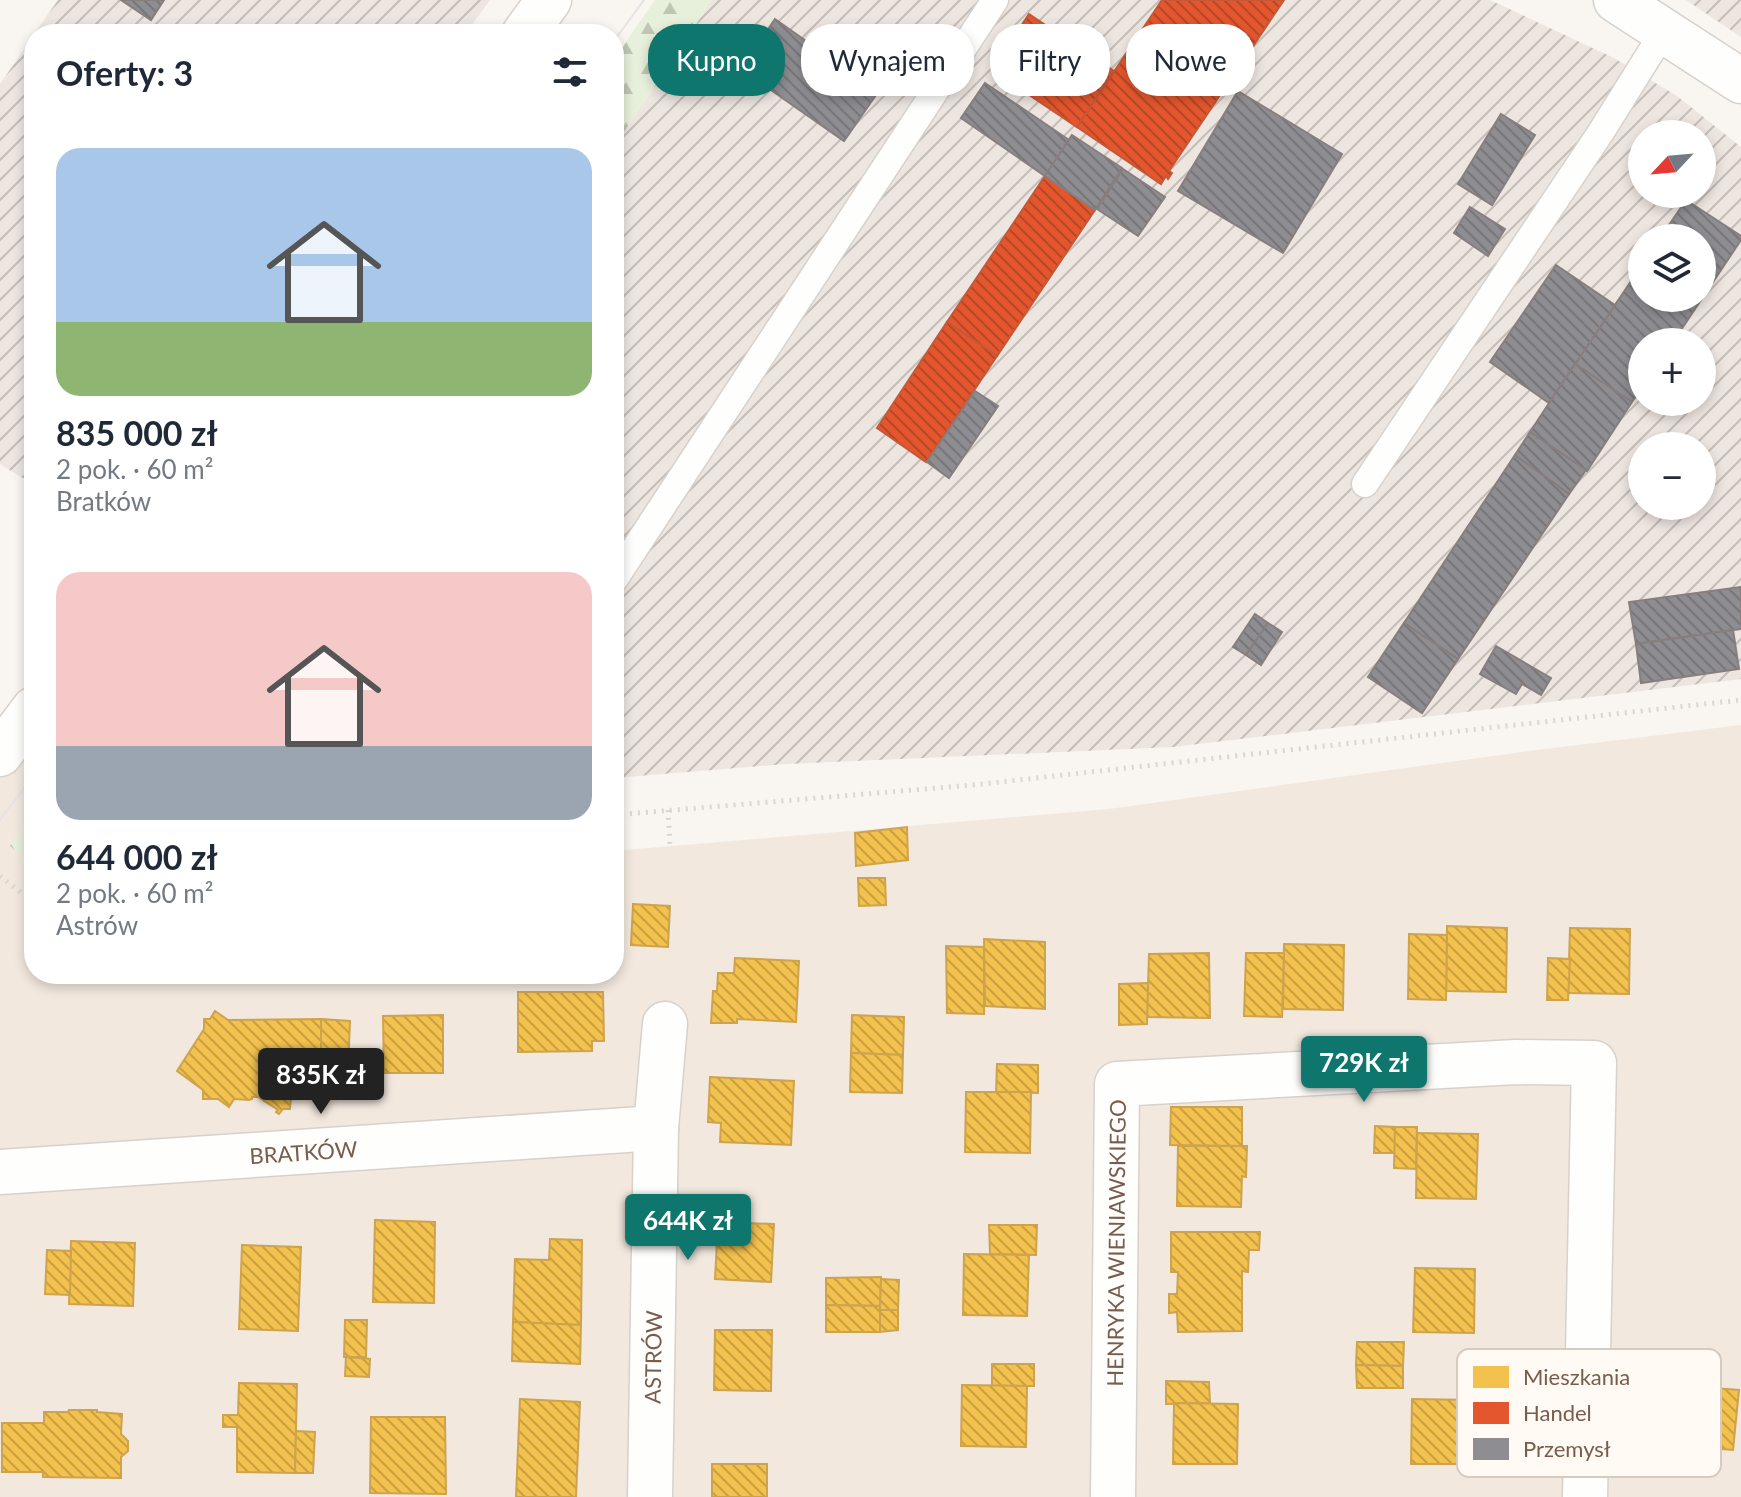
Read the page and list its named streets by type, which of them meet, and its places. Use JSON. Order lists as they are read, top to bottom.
{
  "streets": {
    "street": ["BRATKÓW", "HENRYKA WIENIAWSKIEGO", "ASTRÓW"]
  },
  "crossings": [
    ["BRATKÓW", "ASTRÓW"]
  ],
  "legend": ["Mieszkania", "Handel", "Przemysł"],
  "north": "bottom left",
  "page": {
    "chip": [
      "Kupno",
      "Wynajem",
      "Filtry",
      "Nowe"
    ],
    "heading": "Oferty: 3",
    "map_buttons": ["+", "−"],
    "list": [
      {
        "name": "835 000 zł",
        "note": "2 pok. · 60 m² · Bratków"
      },
      {
        "name": "644 000 zł",
        "note": "2 pok. · 60 m² · Astrów"
      }
    ],
    "price": ["729K zł", "835K zł", "644K zł"]
  }
}
